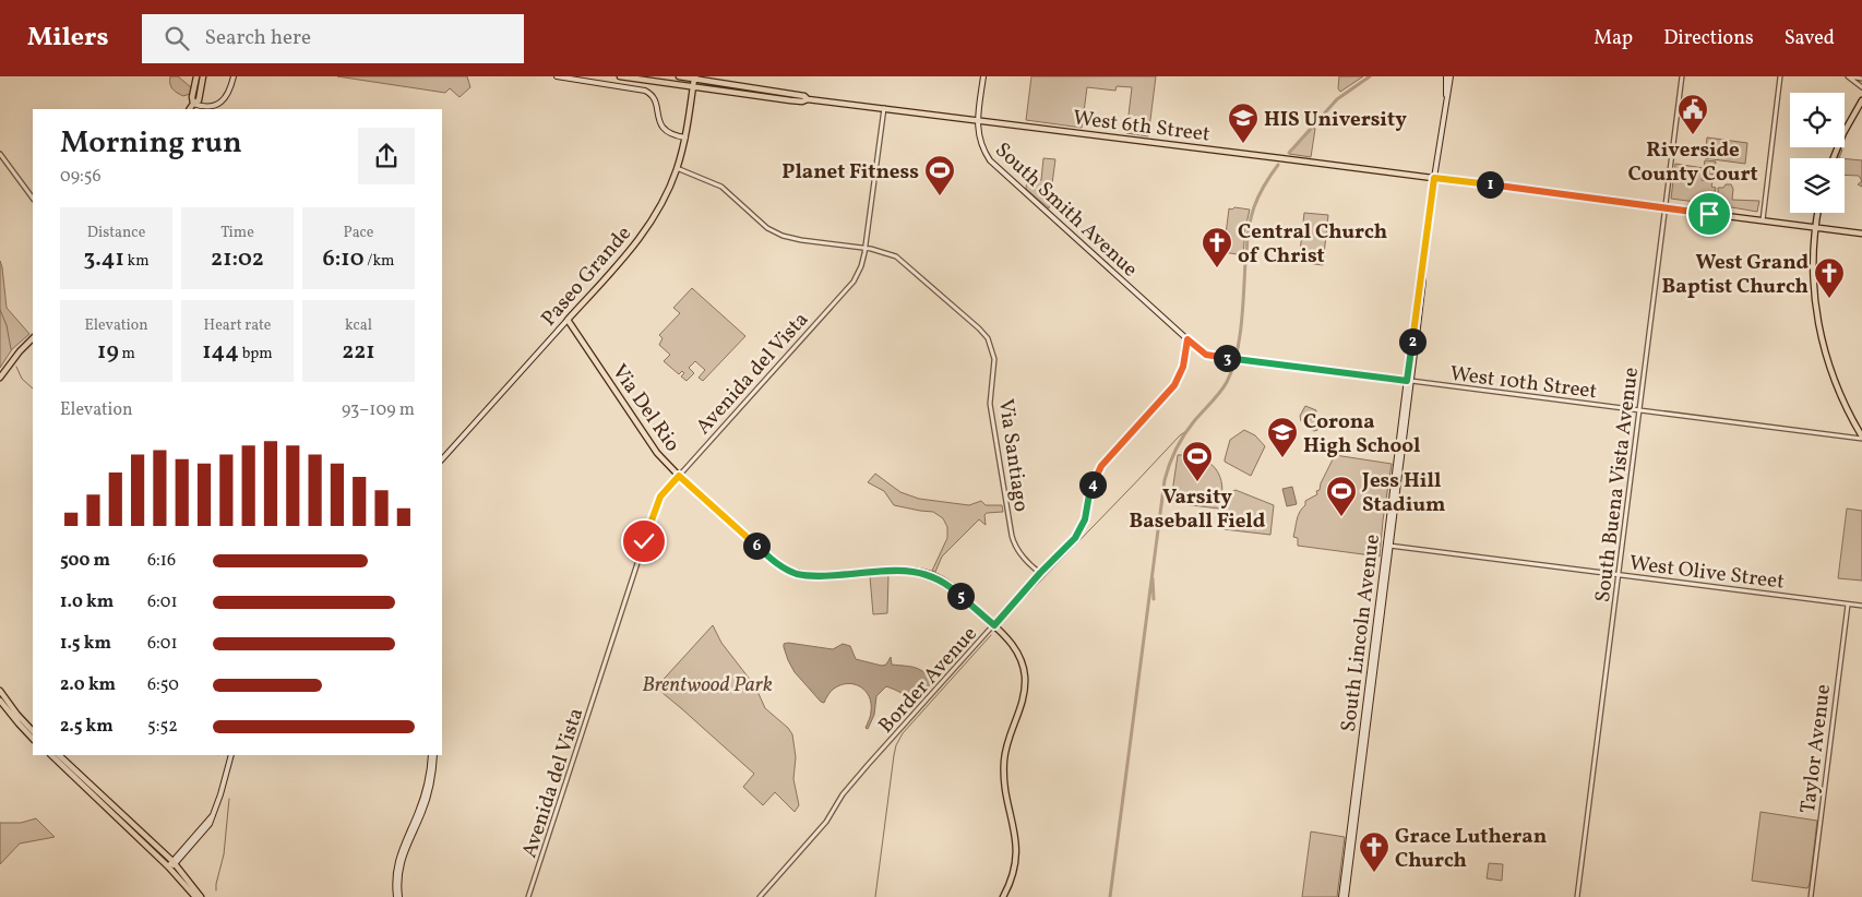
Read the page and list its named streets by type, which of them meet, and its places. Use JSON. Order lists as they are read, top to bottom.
{
  "streets": {
    "main road": [
      "West 6th Street",
      "South Smith Avenue",
      "Paseo Grande",
      "West 10th Street",
      "Via Del Rio",
      "South Lincoln Avenue"
    ],
    "street": [
      "Avenida del Vista",
      "Via Santiago",
      "South Buena Vista Avenue",
      "West Olive Street",
      "Border Avenue",
      "Taylor Avenue"
    ]
  },
  "crossings": [
    ["West 6th Street", "South Smith Avenue"],
    ["West 6th Street", "Paseo Grande"],
    ["West 6th Street", "Avenida del Vista"],
    ["West 6th Street", "South Buena Vista Avenue"],
    ["West 6th Street", "South Lincoln Avenue"],
    ["South Smith Avenue", "West 10th Street"],
    ["South Smith Avenue", "Border Avenue"],
    ["Paseo Grande", "Via Del Rio"],
    ["Paseo Grande", "Via Santiago"],
    ["Avenida del Vista", "Via Del Rio"],
    ["Avenida del Vista", "Via Santiago"],
    ["West 10th Street", "South Buena Vista Avenue"],
    ["West 10th Street", "South Lincoln Avenue"],
    ["West 10th Street", "Border Avenue"],
    ["Via Del Rio", "Border Avenue"],
    ["Via Santiago", "Border Avenue"],
    ["South Buena Vista Avenue", "West Olive Street"],
    ["West Olive Street", "South Lincoln Avenue"],
    ["West Olive Street", "Taylor Avenue"]
  ],
  "parks": ["Brentwood Park"],
  "places": {
    "public building": ["Riverside County Court"],
    "school or university": ["HIS University", "Corona High School"],
    "sports": ["Planet Fitness", "Varsity Baseball Field", "Jess Hill Stadium"],
    "church": ["Central Church of Christ", "West Grand Baptist Church", "Grace Lutheran Church"]
  },
  "page": {
    "header": "Milers",
    "search": "Search here",
    "nav": ["Map", "Directions", "Saved"],
    "heading": ["Morning run", "09:56"],
    "pins": [
      "1",
      "2",
      "3",
      "4",
      "6",
      "5"
    ],
    "stats": [
      ["Distance", "3.41 km"],
      ["Time", "21:02"],
      ["Pace", "6:10 /km"],
      ["Elevation", "19 m"],
      ["Heart rate", "144 bpm"],
      ["kcal", "221"]
    ],
    "chart": ["Elevation", "93–109 m"],
    "list": [
      {
        "name": "500 m",
        "note": "6:16"
      },
      {
        "name": "1.0 km",
        "note": "6:01"
      },
      {
        "name": "1.5 km",
        "note": "6:01"
      },
      {
        "name": "2.0 km",
        "note": "6:50"
      },
      {
        "name": "2.5 km",
        "note": "5:52"
      }
    ]
  }
}
